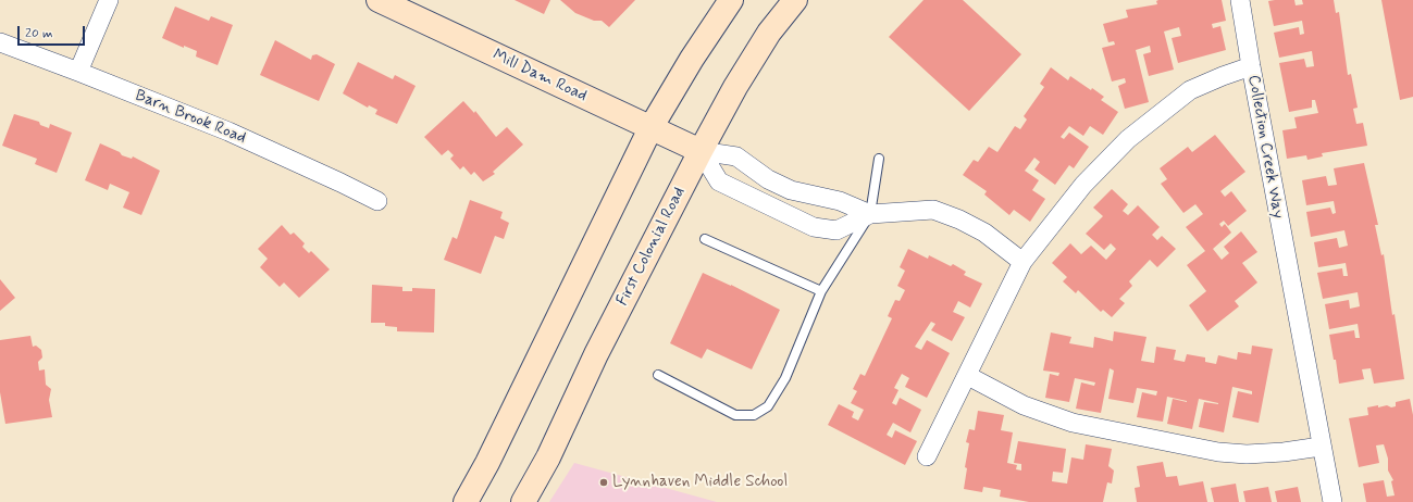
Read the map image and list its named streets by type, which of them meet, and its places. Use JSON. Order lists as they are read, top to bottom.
{
  "streets": {
    "main road": ["Mill Dam Road", "First Colonial Road"],
    "street": ["Barn Brook Road", "Collection Creek Way"]
  },
  "crossings": [
    ["Mill Dam Road", "Collection Creek Way"],
    ["Mill Dam Road", "First Colonial Road"]
  ],
  "places": ["Lynnhaven Middle School"],
  "scale_bar": "20 m"
}
